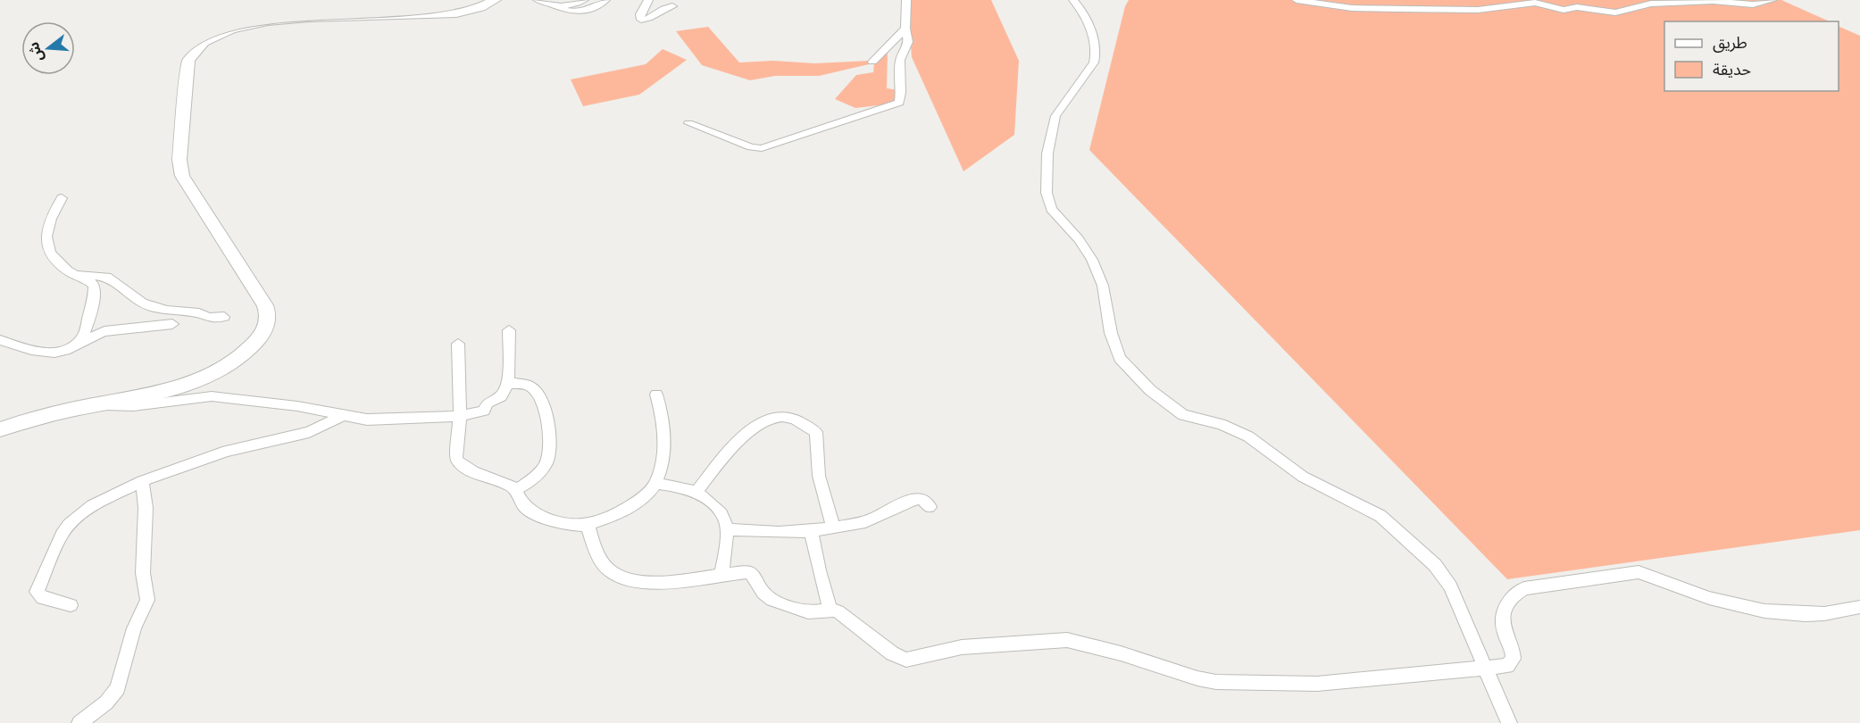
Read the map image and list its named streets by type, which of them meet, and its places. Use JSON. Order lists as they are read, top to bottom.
{
  "legend": ["طريق", "حديقة"],
  "north": "left"
}
